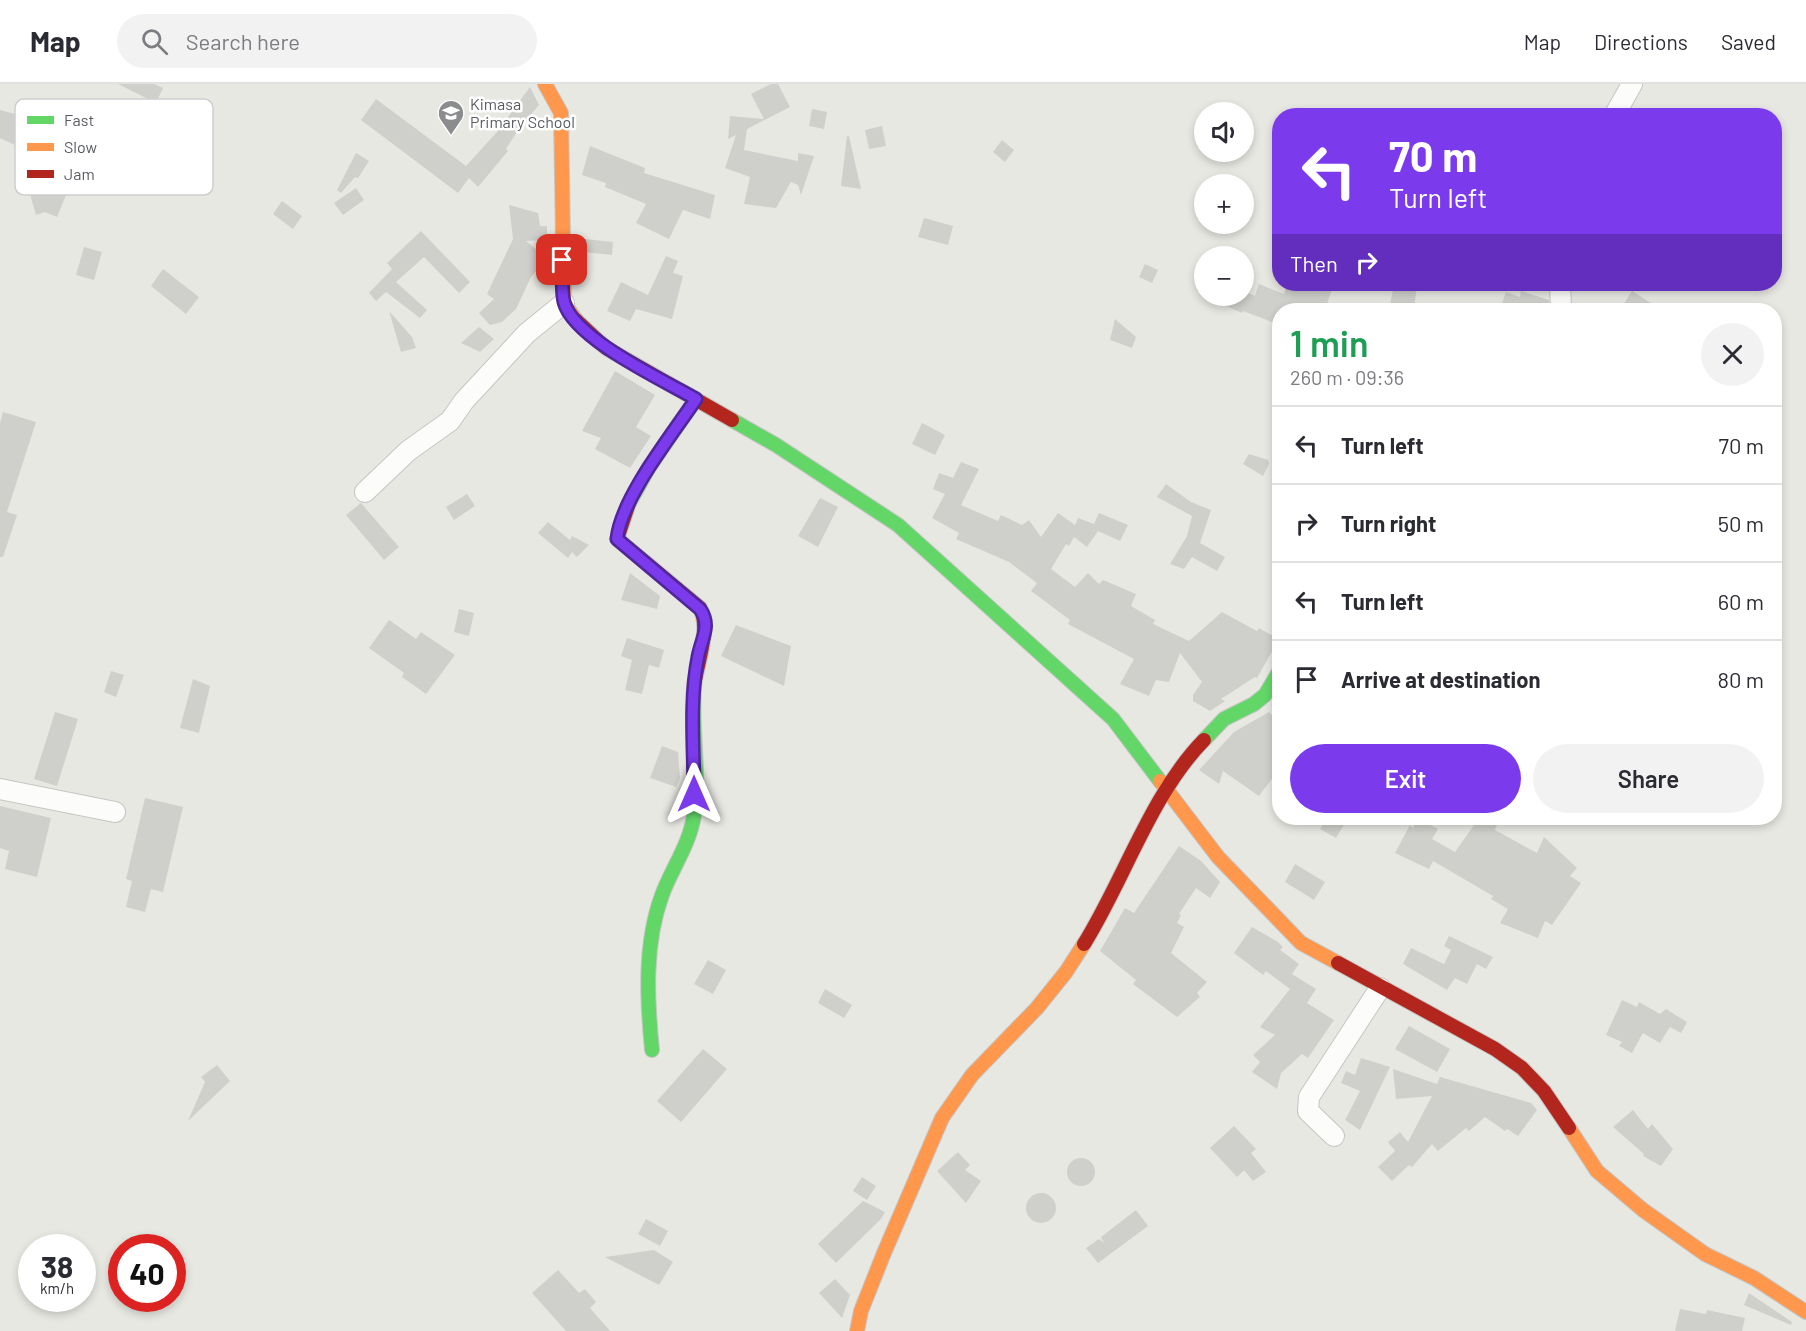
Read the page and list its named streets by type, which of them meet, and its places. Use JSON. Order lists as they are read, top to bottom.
{
  "places": {
    "school or university": ["Kimasa Primary School"]
  },
  "legend": ["Fast", "Slow", "Jam"],
  "page": {
    "header": "Map",
    "search": "Search here",
    "nav": ["Map", "Directions", "Saved"],
    "map_buttons": ["+", "−"],
    "turn": ["70 m", "Turn left"],
    "then": "Then",
    "heading": ["1 min", "260 m · 09:36"],
    "list": [
      {
        "name": "Turn left",
        "value": "70 m"
      },
      {
        "name": "Turn right",
        "value": "50 m"
      },
      {
        "name": "Turn left",
        "value": "60 m"
      },
      {
        "name": "Arrive at destination",
        "value": "80 m"
      }
    ],
    "buttons": ["Exit", "Share"],
    "speed": "38 km/h",
    "limit": "40"
  }
}
